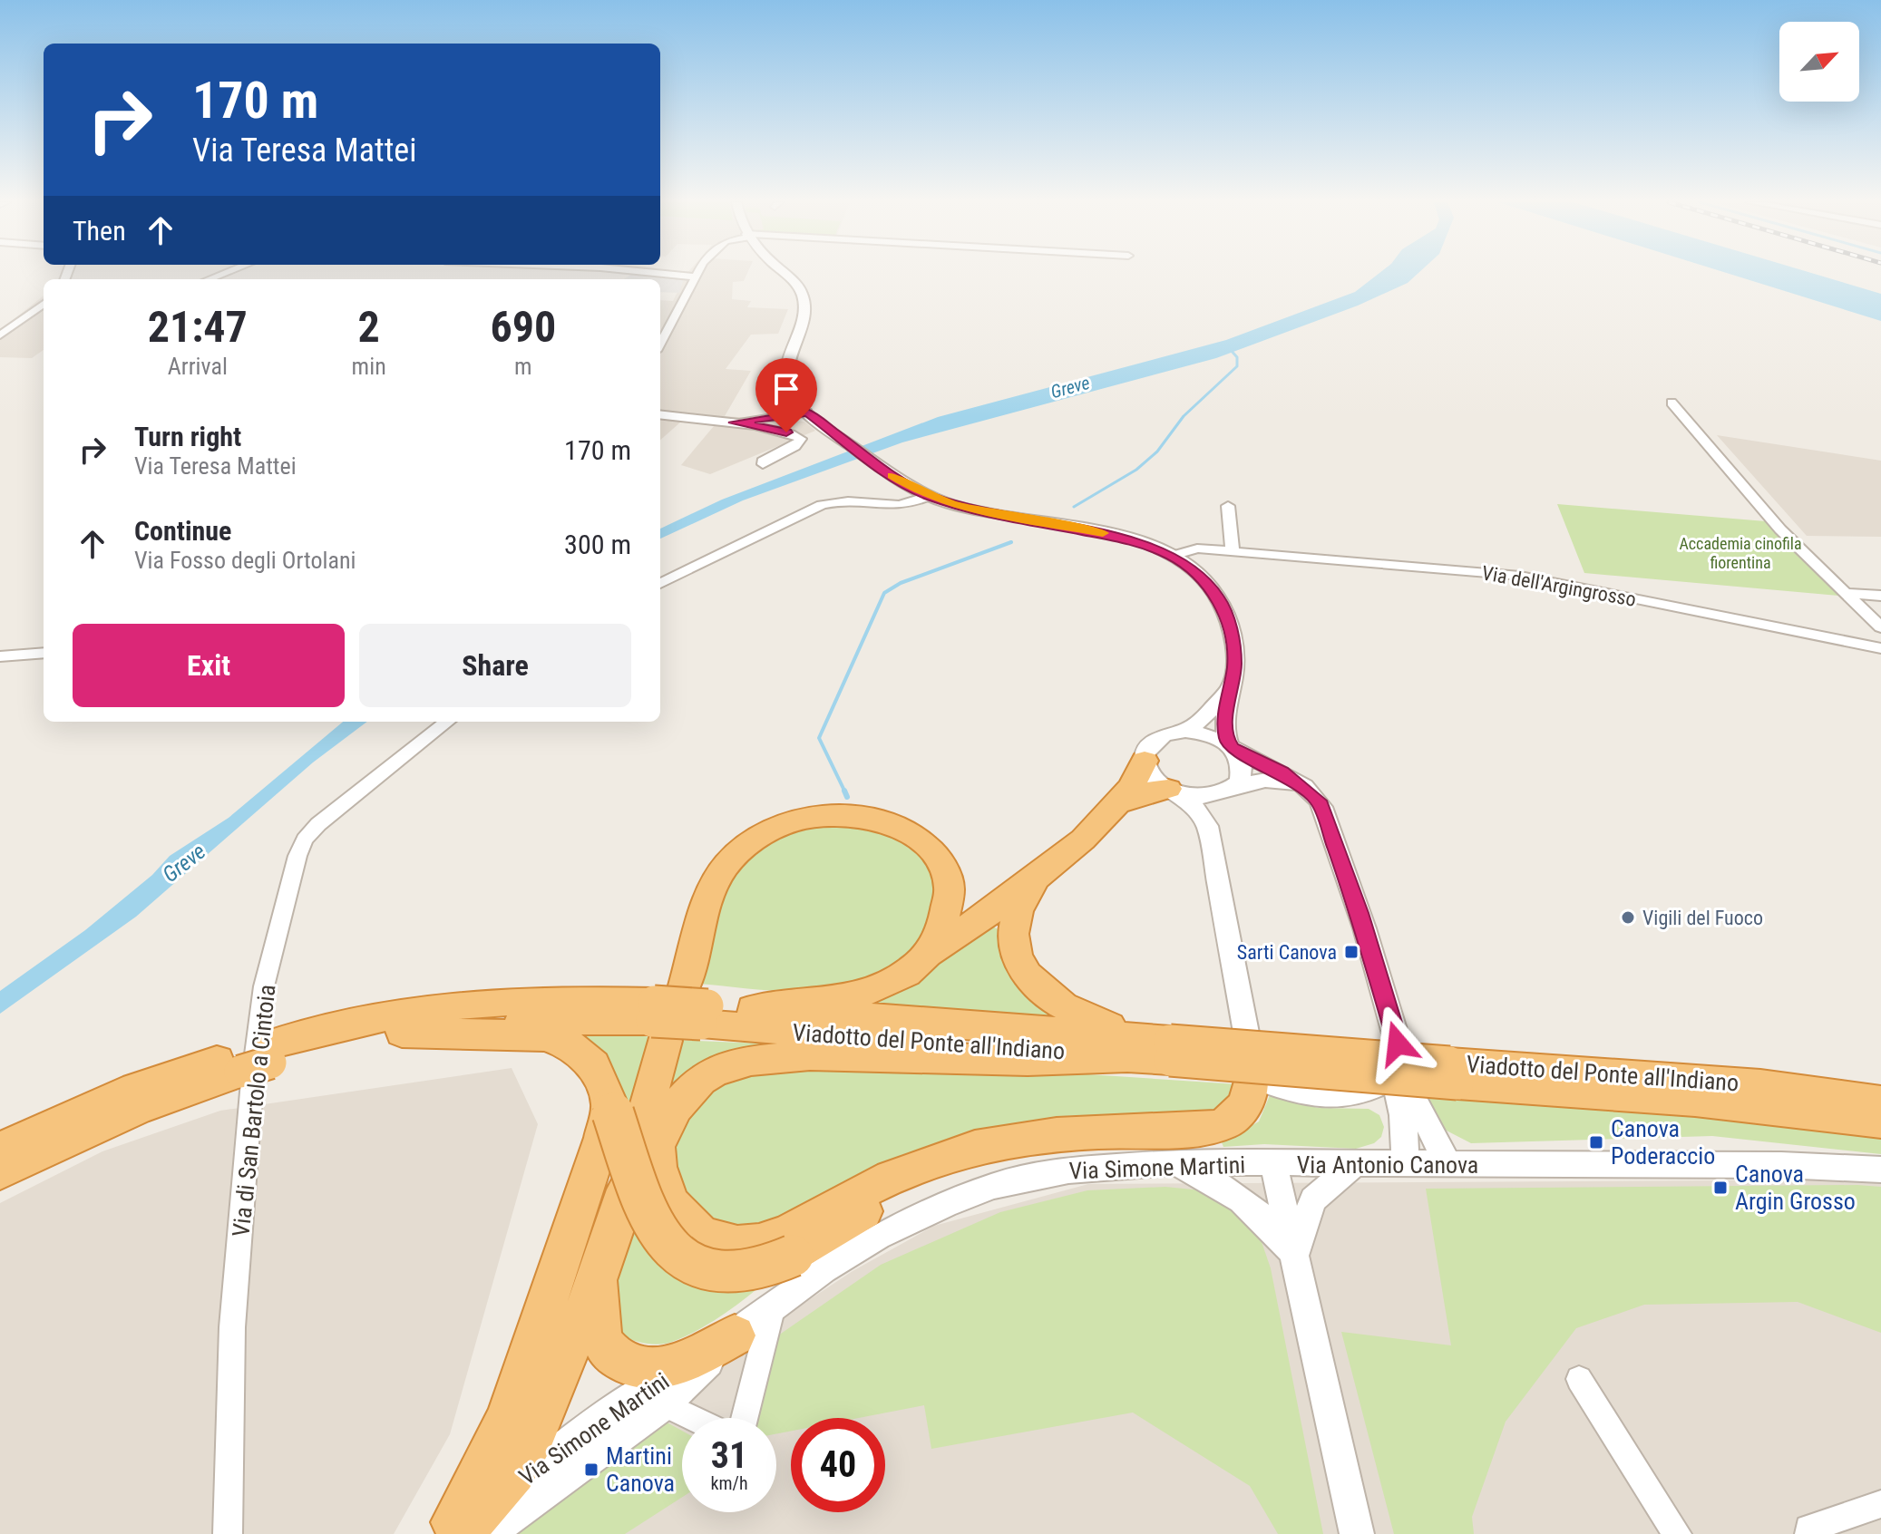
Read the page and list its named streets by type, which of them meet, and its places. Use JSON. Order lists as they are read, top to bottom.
{
  "streets": {
    "highway": ["Viadotto del Ponte all'Indiano"],
    "street": [
      "Via dell'Argingrosso",
      "Via di San Bartolo a Cintoia",
      "Via Antonio Canova",
      "Via Simone Martini"
    ]
  },
  "crossings": [
    ["Viadotto del Ponte all'Indiano", "Via di San Bartolo a Cintoia"],
    ["Via Antonio Canova", "Via Simone Martini"]
  ],
  "water": ["Greve"],
  "parks": ["Accademia cinofila fiorentina"],
  "places": {
    "other": ["Vigili del Fuoco"],
    "transit": [
      "Sarti Canova",
      "Canova Poderaccio",
      "Canova Argin Grosso",
      "Martini Canova"
    ]
  },
  "north": "top right",
  "page": {
    "turn": ["170 m", "Via Teresa Mattei"],
    "then": "Then",
    "eta": [
      "21:47",
      "Arrival",
      "2",
      "min",
      "690",
      "m"
    ],
    "list": [
      {
        "name": "Turn right",
        "note": "Via Teresa Mattei",
        "value": "170 m"
      },
      {
        "name": "Continue",
        "note": "Via Fosso degli Ortolani",
        "value": "300 m"
      }
    ],
    "buttons": ["Exit", "Share"],
    "speed": "31 km/h",
    "limit": "40"
  }
}
